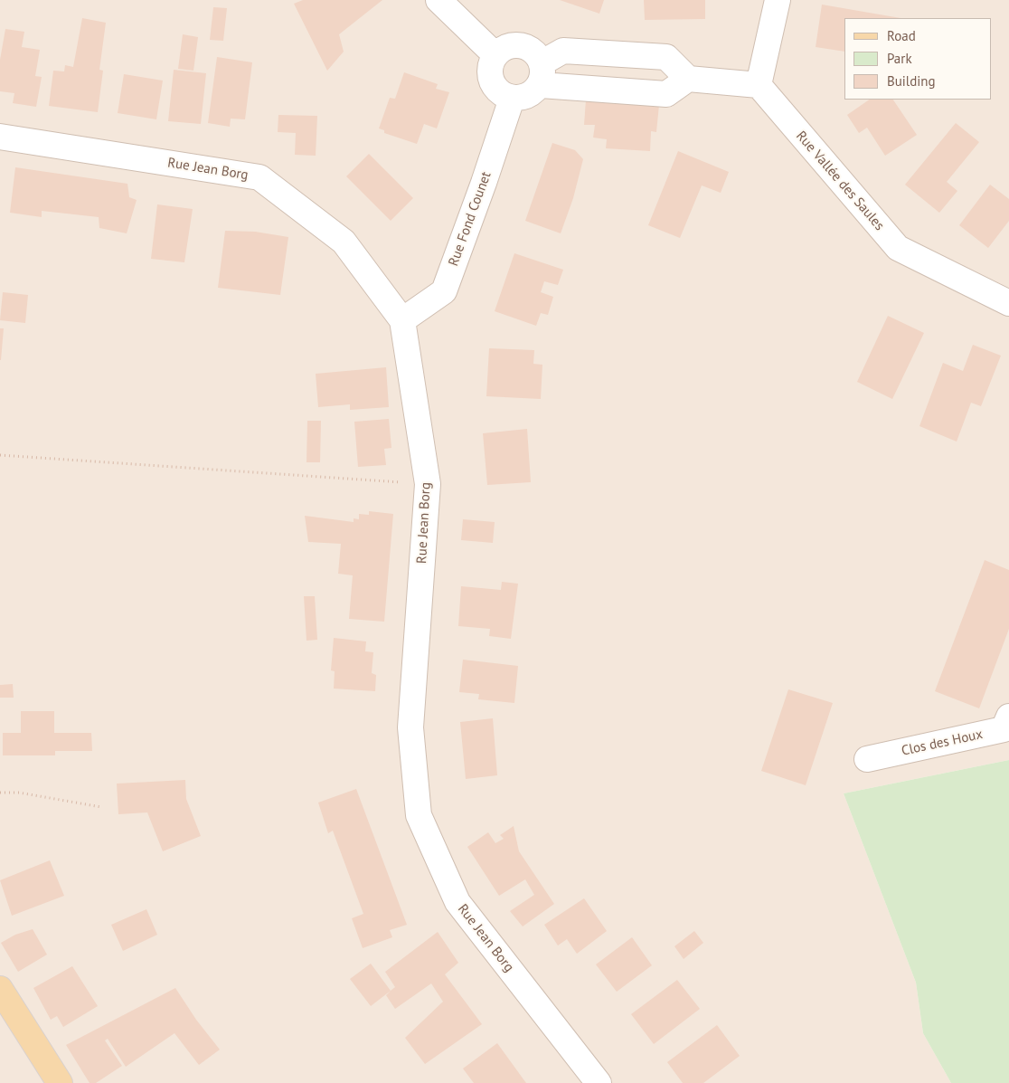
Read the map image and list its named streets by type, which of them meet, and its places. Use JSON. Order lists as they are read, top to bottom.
{
  "streets": {
    "street": [
      "Rue Jean Borg",
      "Rue Vallée des Saules",
      "Rue Fond Counet",
      "Clos des Houx"
    ]
  },
  "crossings": [
    ["Rue Jean Borg", "Rue Fond Counet"]
  ],
  "legend": ["Road", "Park", "Building"]
}
